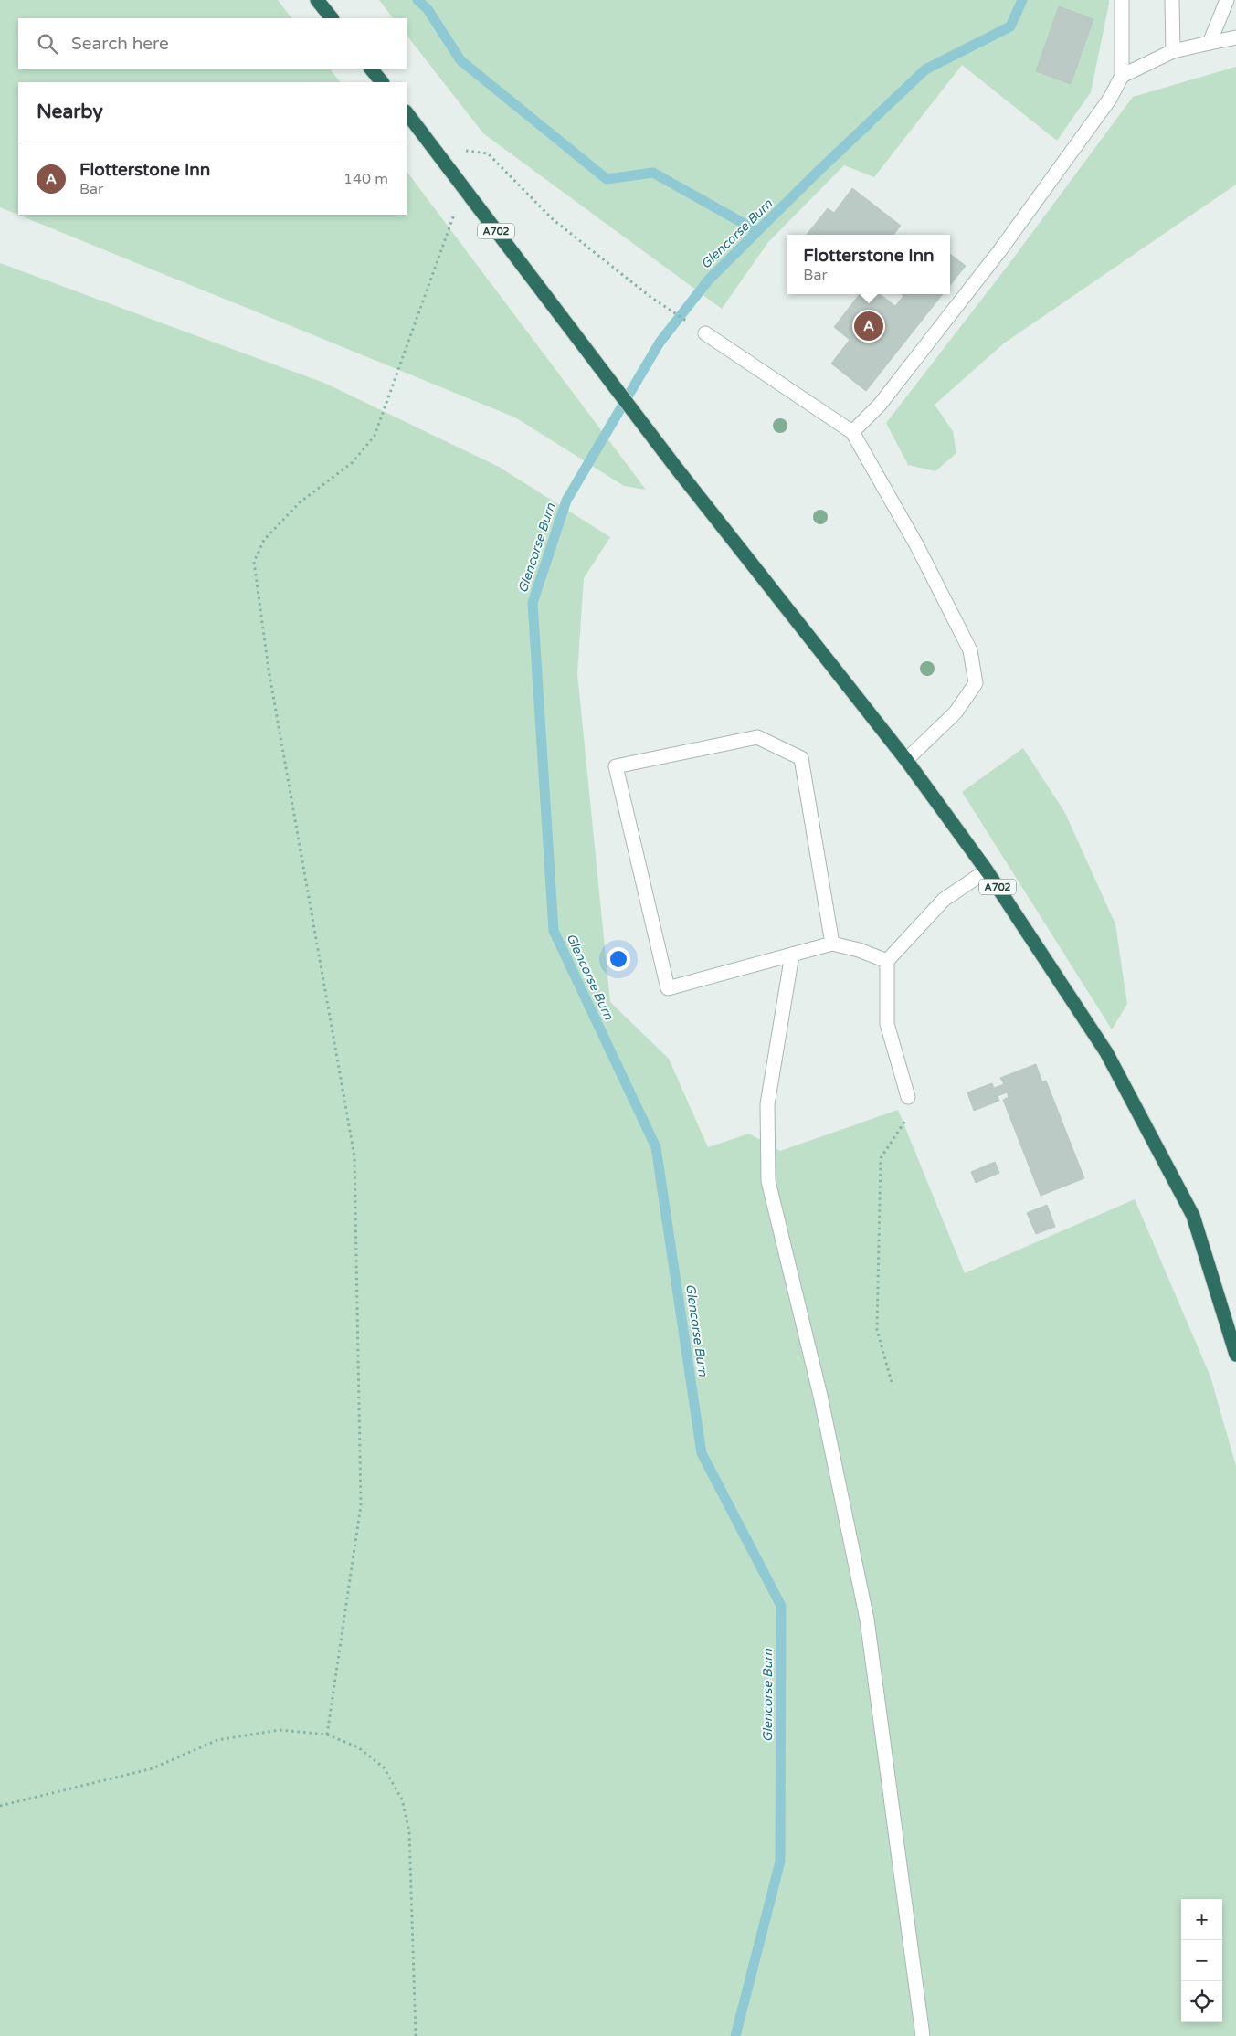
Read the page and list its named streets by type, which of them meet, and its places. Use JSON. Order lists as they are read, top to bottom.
{
  "streets": {
    "highway": ["A702"]
  },
  "water": ["Glencorse Burn"],
  "page": {
    "search": "Search here",
    "heading": "Nearby",
    "list": [
      {
        "mark": "A",
        "name": "Flotterstone Inn",
        "note": "Bar",
        "value": "140 m"
      }
    ],
    "popup": ["Flotterstone Inn", "Bar"],
    "pins": "A",
    "map_buttons": ["+", "−"]
  }
}
